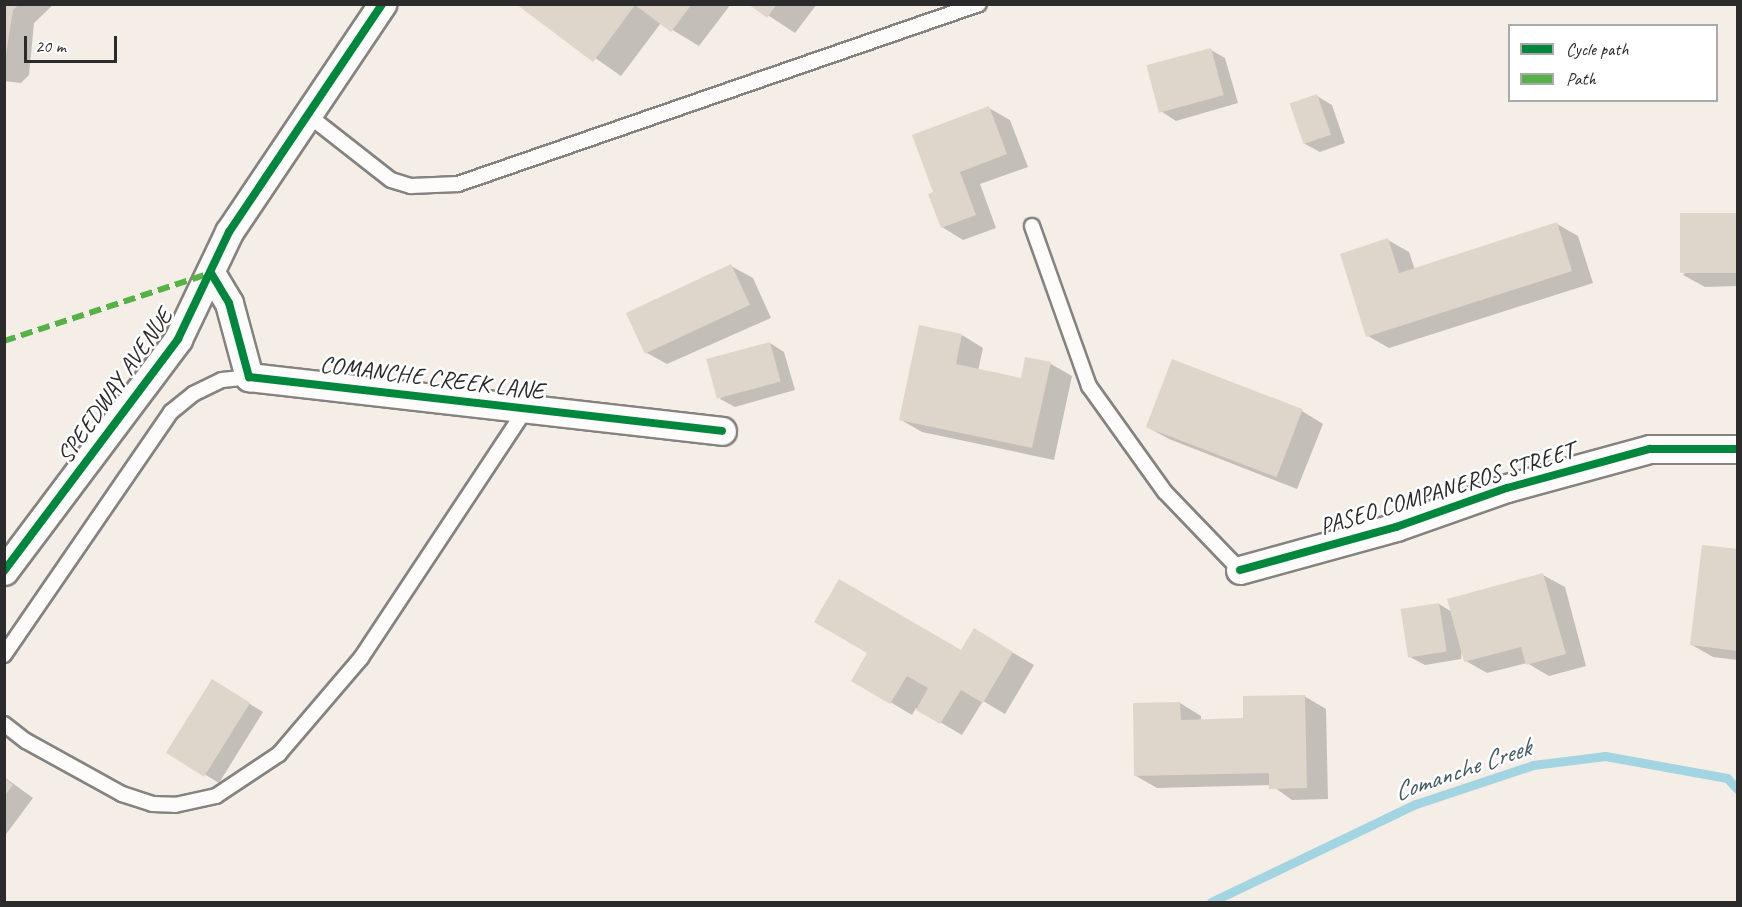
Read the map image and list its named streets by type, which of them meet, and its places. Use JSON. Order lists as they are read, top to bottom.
{
  "streets": {
    "street": ["COMANCHE CREEK LANE", "SPEEDWAY AVENUE", "PASEO COMPANEROS STREET"]
  },
  "water": ["Comanche Creek"],
  "legend": ["Cycle path", "Path"],
  "scale_bar": "20 m"
}
